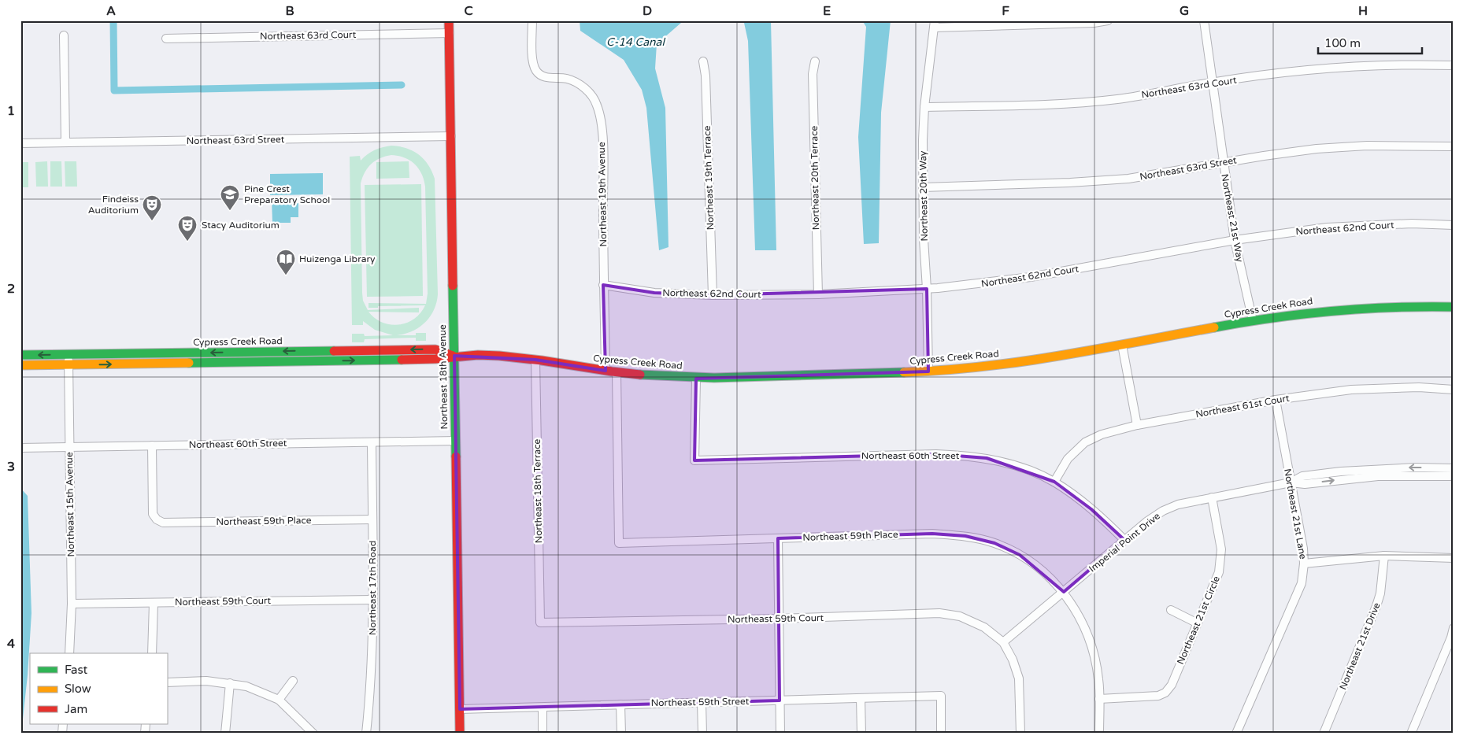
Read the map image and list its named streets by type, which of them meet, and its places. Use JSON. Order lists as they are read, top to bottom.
{
  "streets": {
    "street": [
      "Northeast 63rd Court",
      "Northeast 63rd Street",
      "Northeast 19th Terrace",
      "Northeast 20th Terrace",
      "Northeast 19th Avenue",
      "Northeast 20th Way",
      "Northeast 21st Way",
      "Northeast 62nd Court",
      "Cypress Creek Road",
      "Northeast 18th Avenue",
      "Northeast 61st Court",
      "Northeast 60th Street",
      "Northeast 18th Terrace",
      "Northeast 15th Avenue",
      "Northeast 21st Lane",
      "Northeast 59th Place",
      "Imperial Point Drive",
      "Northeast 17th Road",
      "Northeast 59th Court",
      "Northeast 21st Circle",
      "Northeast 21st Drive",
      "Northeast 59th Street"
    ]
  },
  "crossings": [
    ["Northeast 63rd Court", "Northeast 20th Way"],
    ["Northeast 63rd Court", "Northeast 21st Way"],
    ["Northeast 63rd Court", "Northeast 18th Avenue"],
    ["Northeast 63rd Street", "Northeast 20th Way"],
    ["Northeast 63rd Street", "Northeast 21st Way"],
    ["Northeast 63rd Street", "Northeast 18th Avenue"],
    ["Northeast 19th Terrace", "Northeast 62nd Court"],
    ["Northeast 20th Terrace", "Northeast 62nd Court"],
    ["Northeast 19th Avenue", "Northeast 62nd Court"],
    ["Northeast 19th Avenue", "Cypress Creek Road"],
    ["Northeast 20th Way", "Northeast 62nd Court"],
    ["Northeast 20th Way", "Cypress Creek Road"],
    ["Northeast 21st Way", "Northeast 62nd Court"],
    ["Northeast 21st Way", "Cypress Creek Road"],
    ["Cypress Creek Road", "Northeast 18th Avenue"],
    ["Cypress Creek Road", "Northeast 60th Street"],
    ["Cypress Creek Road", "Northeast 18th Terrace"],
    ["Cypress Creek Road", "Northeast 15th Avenue"],
    ["Cypress Creek Road", "Northeast 59th Place"],
    ["Northeast 18th Avenue", "Northeast 60th Street"],
    ["Northeast 18th Avenue", "Northeast 59th Street"],
    ["Northeast 61st Court", "Northeast 60th Street"],
    ["Northeast 61st Court", "Northeast 21st Lane"],
    ["Northeast 60th Street", "Northeast 15th Avenue"],
    ["Northeast 60th Street", "Northeast 59th Place"],
    ["Northeast 60th Street", "Imperial Point Drive"],
    ["Northeast 60th Street", "Northeast 17th Road"],
    ["Northeast 18th Terrace", "Northeast 59th Court"],
    ["Northeast 15th Avenue", "Northeast 59th Court"],
    ["Northeast 21st Lane", "Imperial Point Drive"],
    ["Northeast 59th Place", "Imperial Point Drive"],
    ["Northeast 59th Place", "Northeast 17th Road"],
    ["Imperial Point Drive", "Northeast 59th Court"],
    ["Imperial Point Drive", "Northeast 21st Circle"],
    ["Northeast 17th Road", "Northeast 59th Court"]
  ],
  "water": ["C-14 Canal"],
  "places": {
    "school or university": ["Pine Crest Preparatory School"],
    "theatre": ["Findeiss Auditorium", "Stacy Auditorium"],
    "library": ["Huizenga Library"]
  },
  "legend": ["Fast", "Slow", "Jam"],
  "scale_bar": "100 m",
  "grid": {
    "columns": [
      "A",
      "B",
      "C",
      "D",
      "E",
      "F",
      "G",
      "H"
    ],
    "rows": [
      "1",
      "2",
      "3",
      "4"
    ]
  }
}
